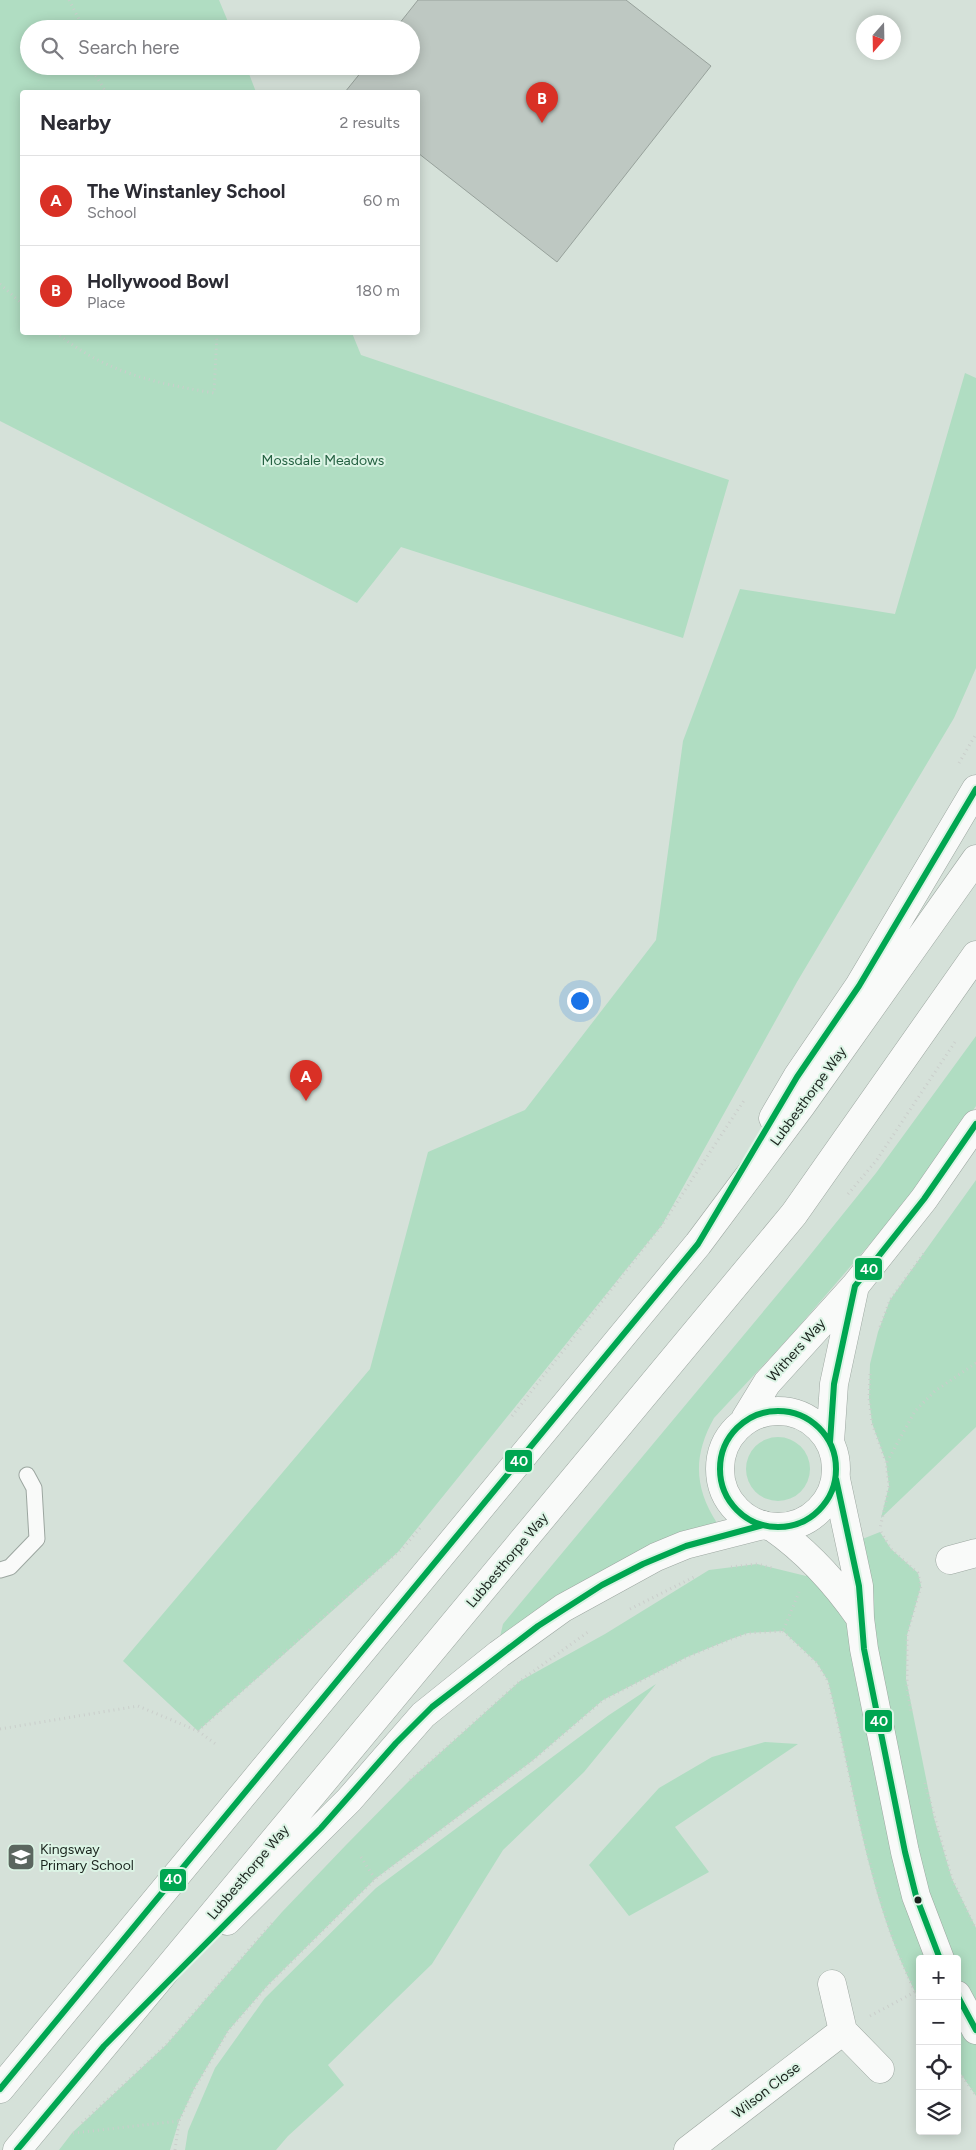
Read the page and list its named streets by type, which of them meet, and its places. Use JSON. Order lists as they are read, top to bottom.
{
  "streets": {
    "main road": ["Lubbesthorpe Way", "Withers Way", "Wilson Close"]
  },
  "parks": ["Mossdale Meadows"],
  "places": {
    "school or university": ["Kingsway Primary School"]
  },
  "lines": ["transit line 40"],
  "north": "bottom",
  "page": {
    "search": "Search here",
    "pins": ["B", "A"],
    "heading": ["Nearby", "2 results"],
    "list": [
      {
        "mark": "A",
        "name": "The Winstanley School",
        "note": "School",
        "value": "60 m"
      },
      {
        "mark": "B",
        "name": "Hollywood Bowl",
        "note": "Place",
        "value": "180 m"
      }
    ],
    "map_buttons": ["+", "−"]
  }
}
